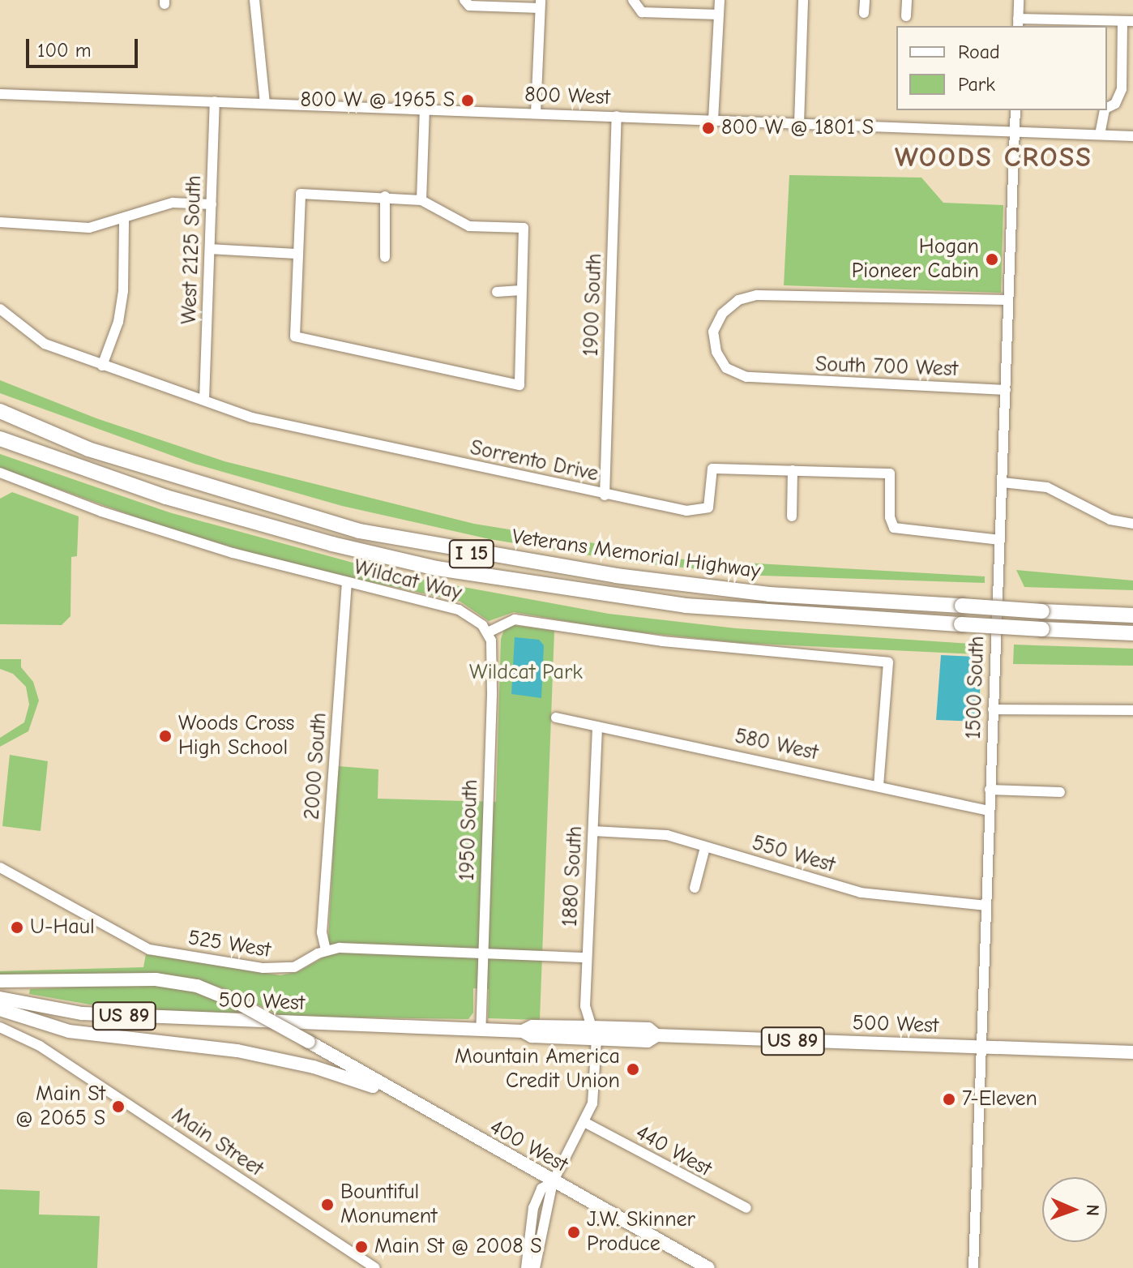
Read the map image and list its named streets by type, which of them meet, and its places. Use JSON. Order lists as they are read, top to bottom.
{
  "streets": {
    "highway": ["I 15", "Veterans Memorial Highway"],
    "main road": ["500 West", "US 89", "400 West"],
    "street": [
      "800 West",
      "West 2125 South",
      "1900 South",
      "South 700 West",
      "Sorrento Drive",
      "Wildcat Way",
      "1500 South",
      "580 West",
      "2000 South",
      "1950 South",
      "550 West",
      "1880 South",
      "525 West",
      "Main Street",
      "440 West"
    ]
  },
  "crossings": [
    ["800 West", "West 2125 South"],
    ["800 West", "1900 South"],
    ["800 West", "1500 South"],
    ["West 2125 South", "Sorrento Drive"],
    ["1900 South", "Sorrento Drive"],
    ["South 700 West", "1500 South"],
    ["Sorrento Drive", "1500 South"],
    ["Wildcat Way", "2000 South"],
    ["Wildcat Way", "1950 South"],
    ["1500 South", "580 West"],
    ["1500 South", "550 West"],
    ["1500 South", "500 West"],
    ["580 West", "1880 South"],
    ["2000 South", "525 West"],
    ["1950 South", "525 West"],
    ["1950 South", "500 West"],
    ["550 West", "1880 South"],
    ["1880 South", "525 West"],
    ["1880 South", "500 West"],
    ["1880 South", "400 West"],
    ["1880 South", "440 West"]
  ],
  "districts": ["WOODS CROSS"],
  "parks": ["Wildcat Park"],
  "places": [
    "800 W @ 1965 S",
    "800 W @ 1801 S",
    "Hogan Pioneer Cabin",
    "Woods Cross High School",
    "U-Haul",
    "Mountain America Credit Union",
    "7-Eleven",
    "Main St @ 2065 S",
    "Bountiful Monument",
    "J.W. Skinner Produce",
    "Main St @ 2008 S"
  ],
  "legend": ["Road", "Park"],
  "scale_bar": "100 m",
  "north": "right"
}
